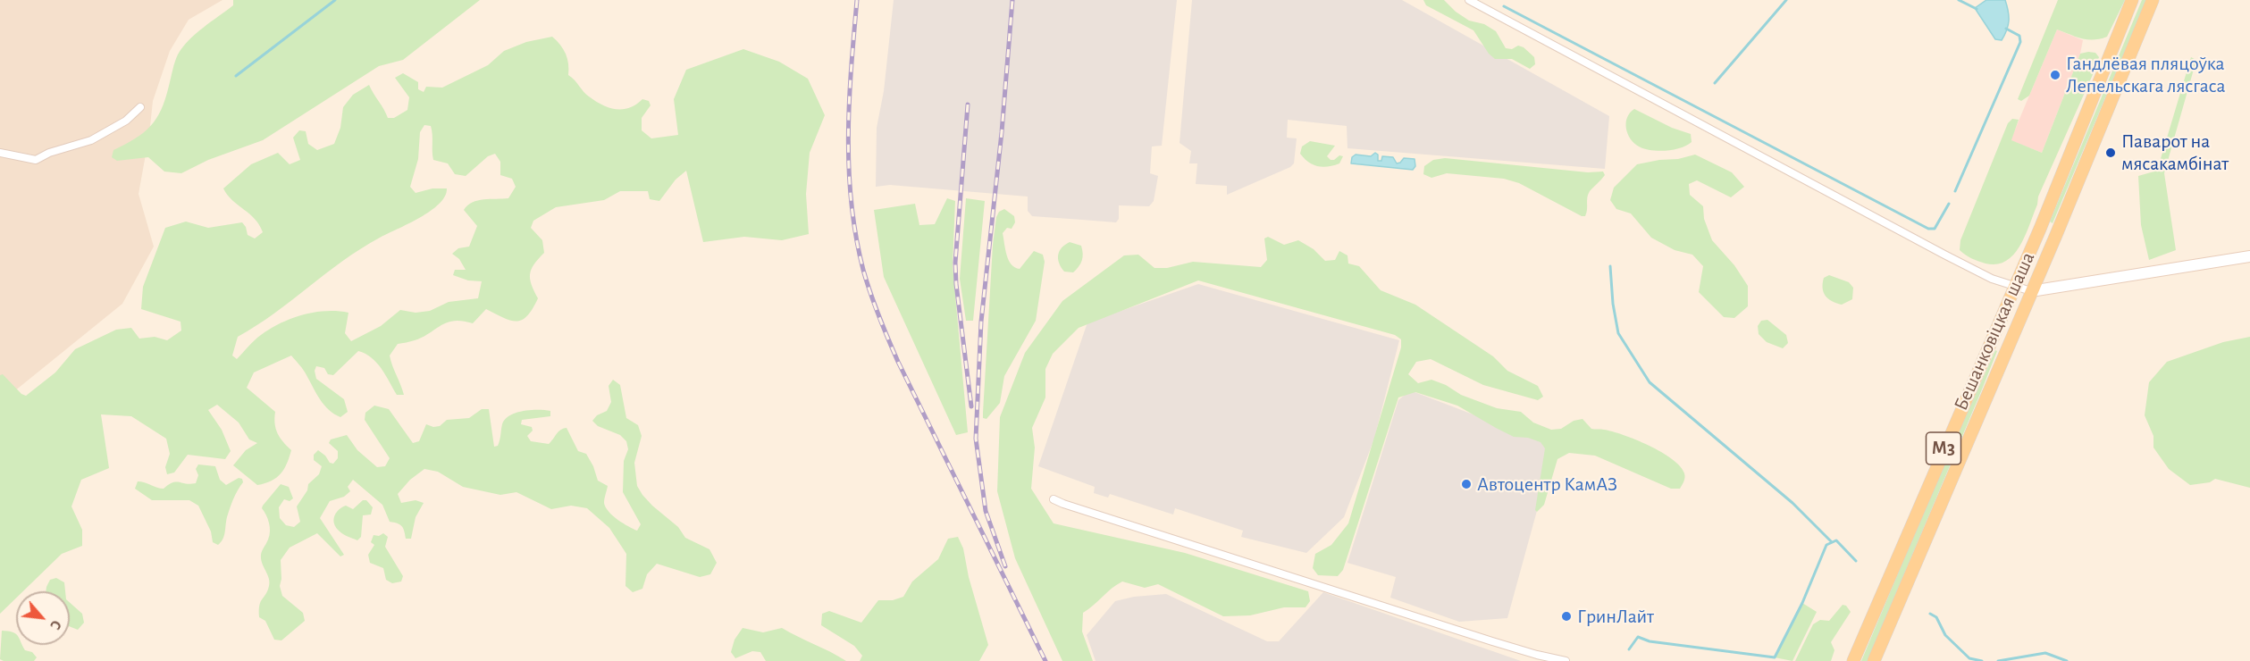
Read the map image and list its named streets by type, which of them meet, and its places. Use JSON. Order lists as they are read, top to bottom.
{
  "streets": {
    "main road": ["Бешанковіцкая шаша", "М3"]
  },
  "places": [
    "Гандлёвая пляцоўка Лепельскага лясгаса",
    "Паварот на мясакамбінат",
    "Автоцентр КамАЗ",
    "ГринЛайт"
  ],
  "north": "bottom right"
}
